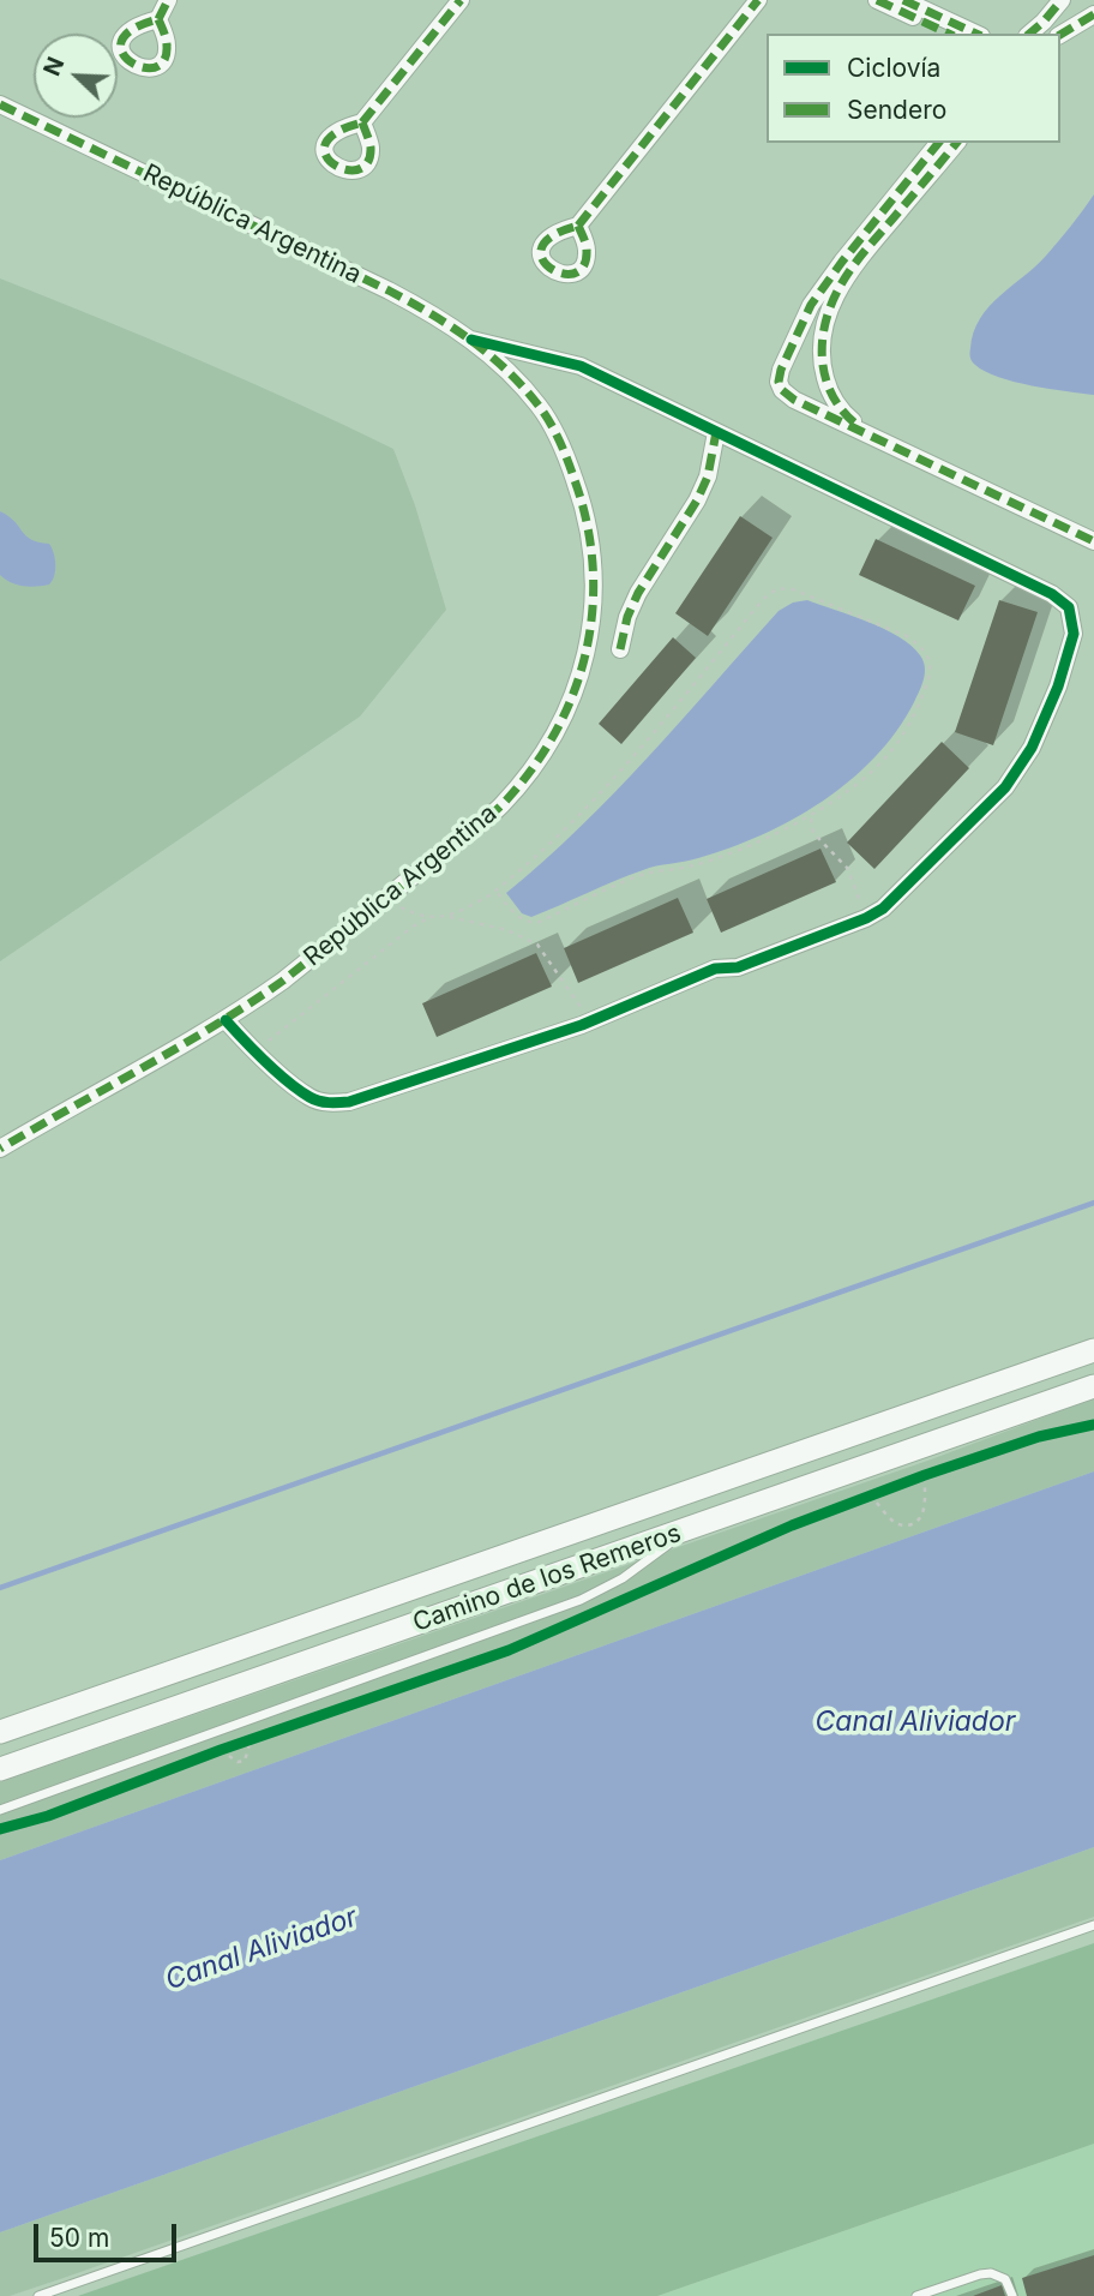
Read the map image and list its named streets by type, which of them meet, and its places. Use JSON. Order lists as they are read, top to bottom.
{
  "streets": {
    "main road": ["Camino de los Remeros"],
    "street": ["República Argentina"]
  },
  "water": ["Canal Aliviador"],
  "legend": ["Ciclovía", "Sendero"],
  "scale_bar": "50 m",
  "north": "top left"
}
